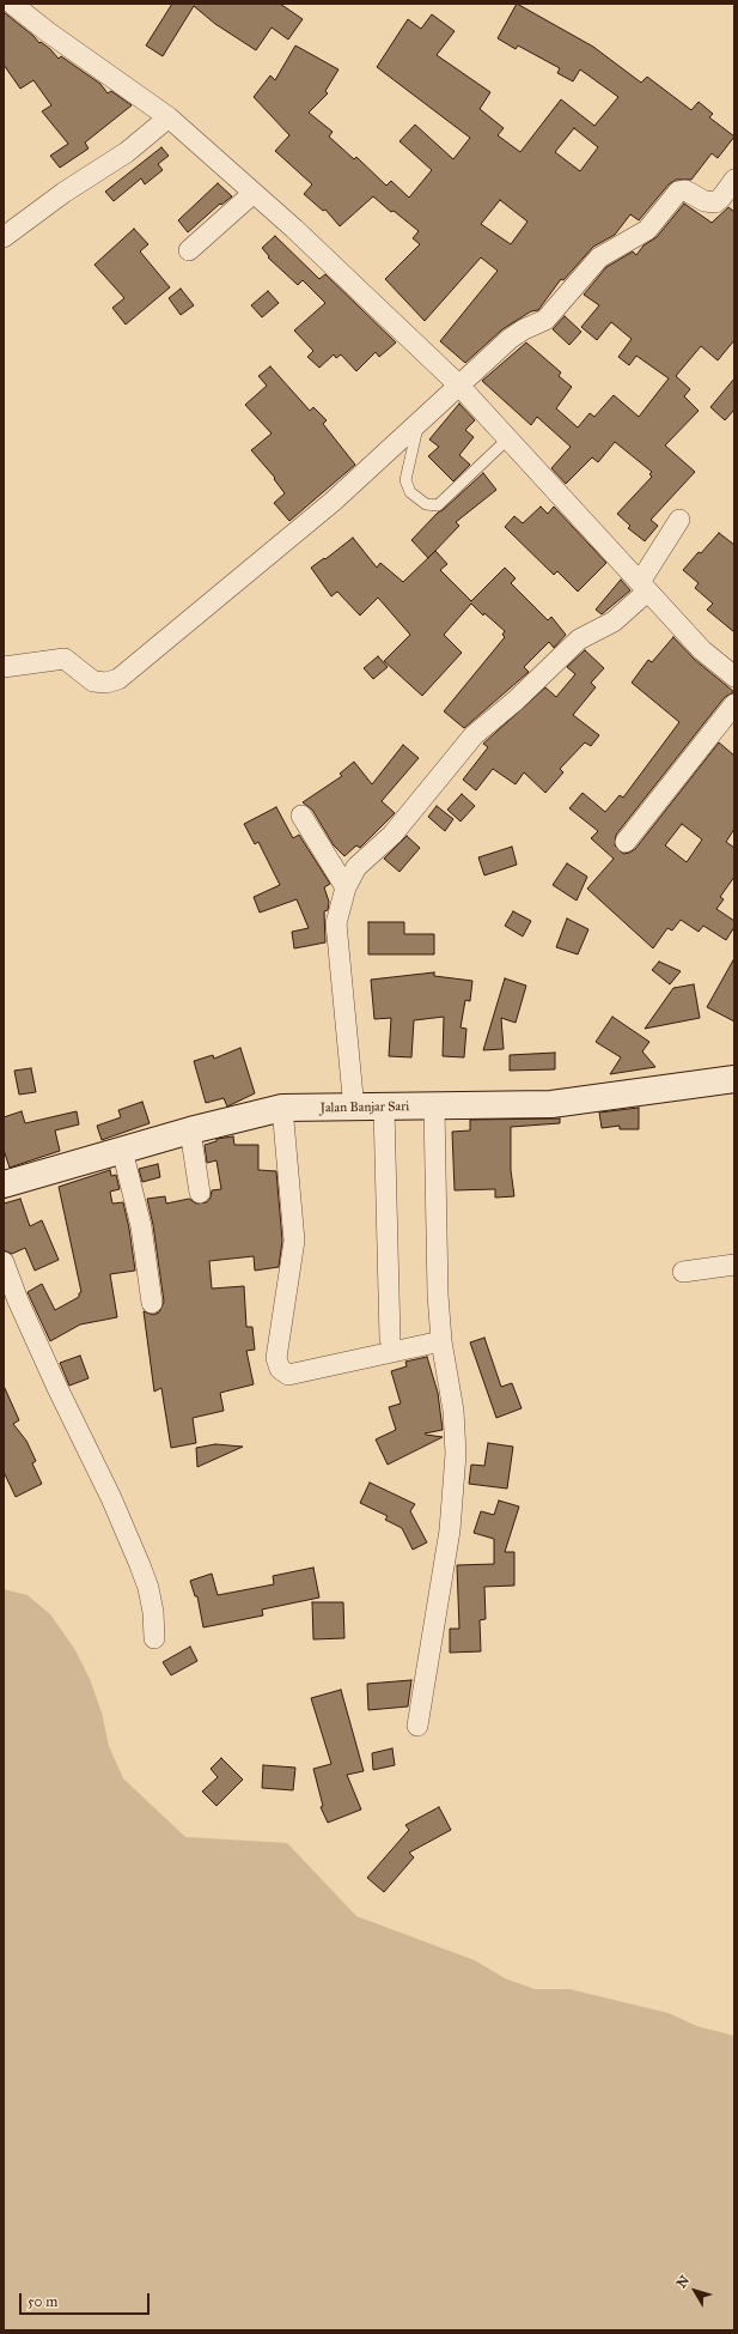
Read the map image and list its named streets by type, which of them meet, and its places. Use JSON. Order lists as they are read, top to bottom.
{
  "streets": {
    "street": ["Jalan Banjar Sari"]
  },
  "scale_bar": "50 m",
  "north": "top left"
}
